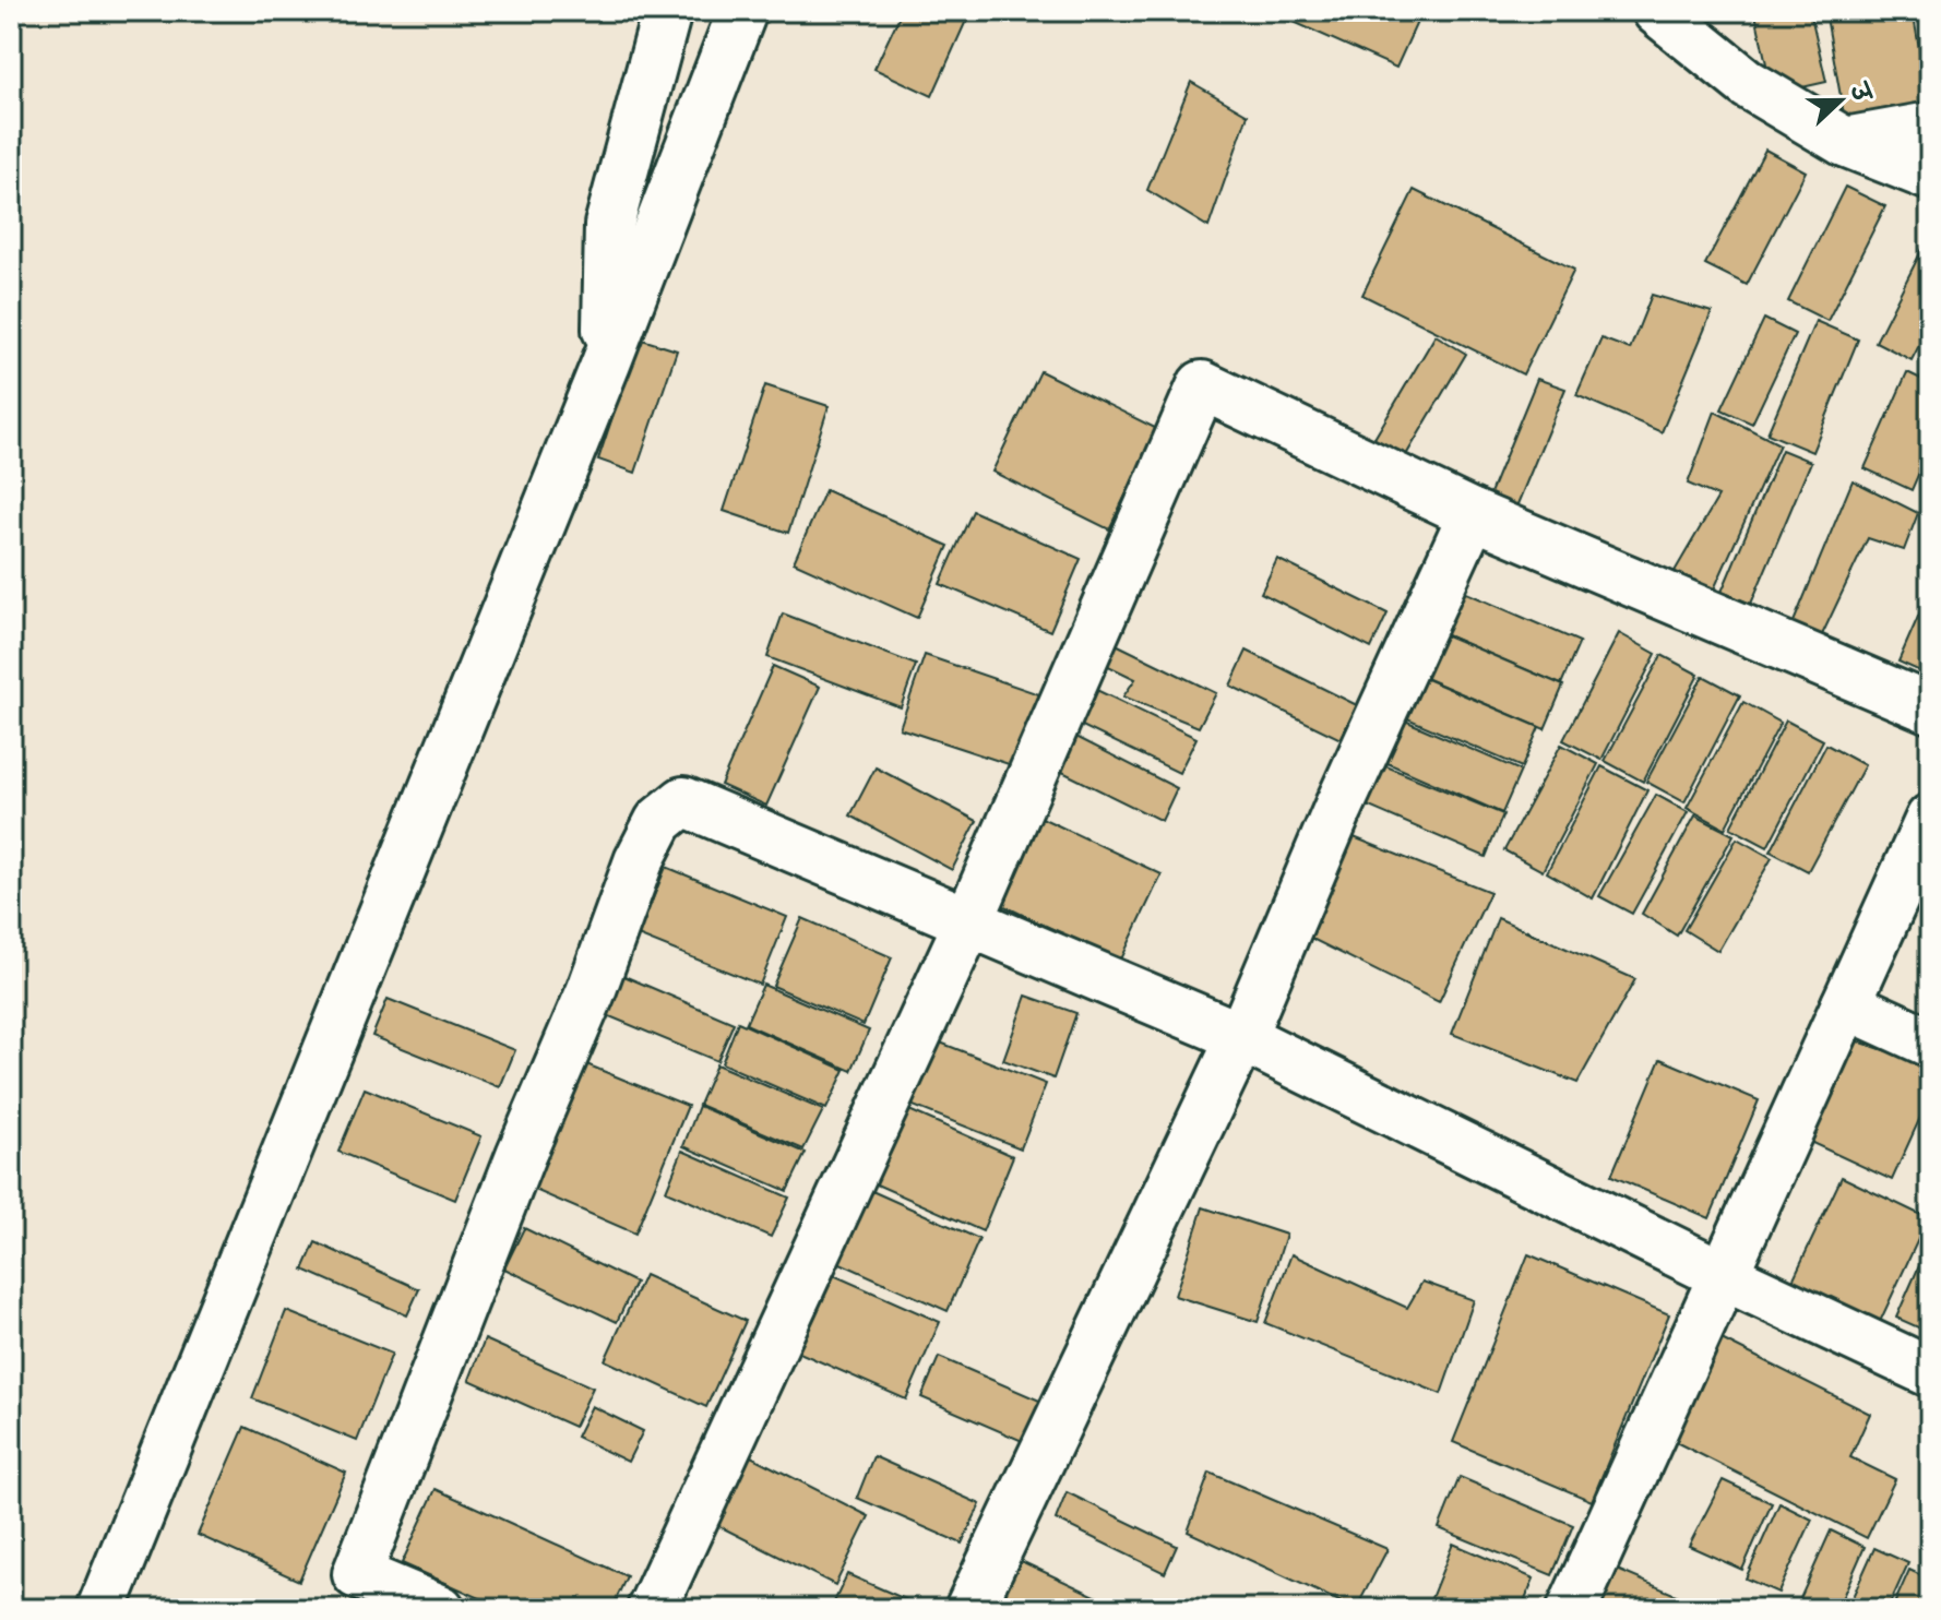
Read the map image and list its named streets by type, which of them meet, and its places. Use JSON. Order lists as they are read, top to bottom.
{
  "north": "right"
}
